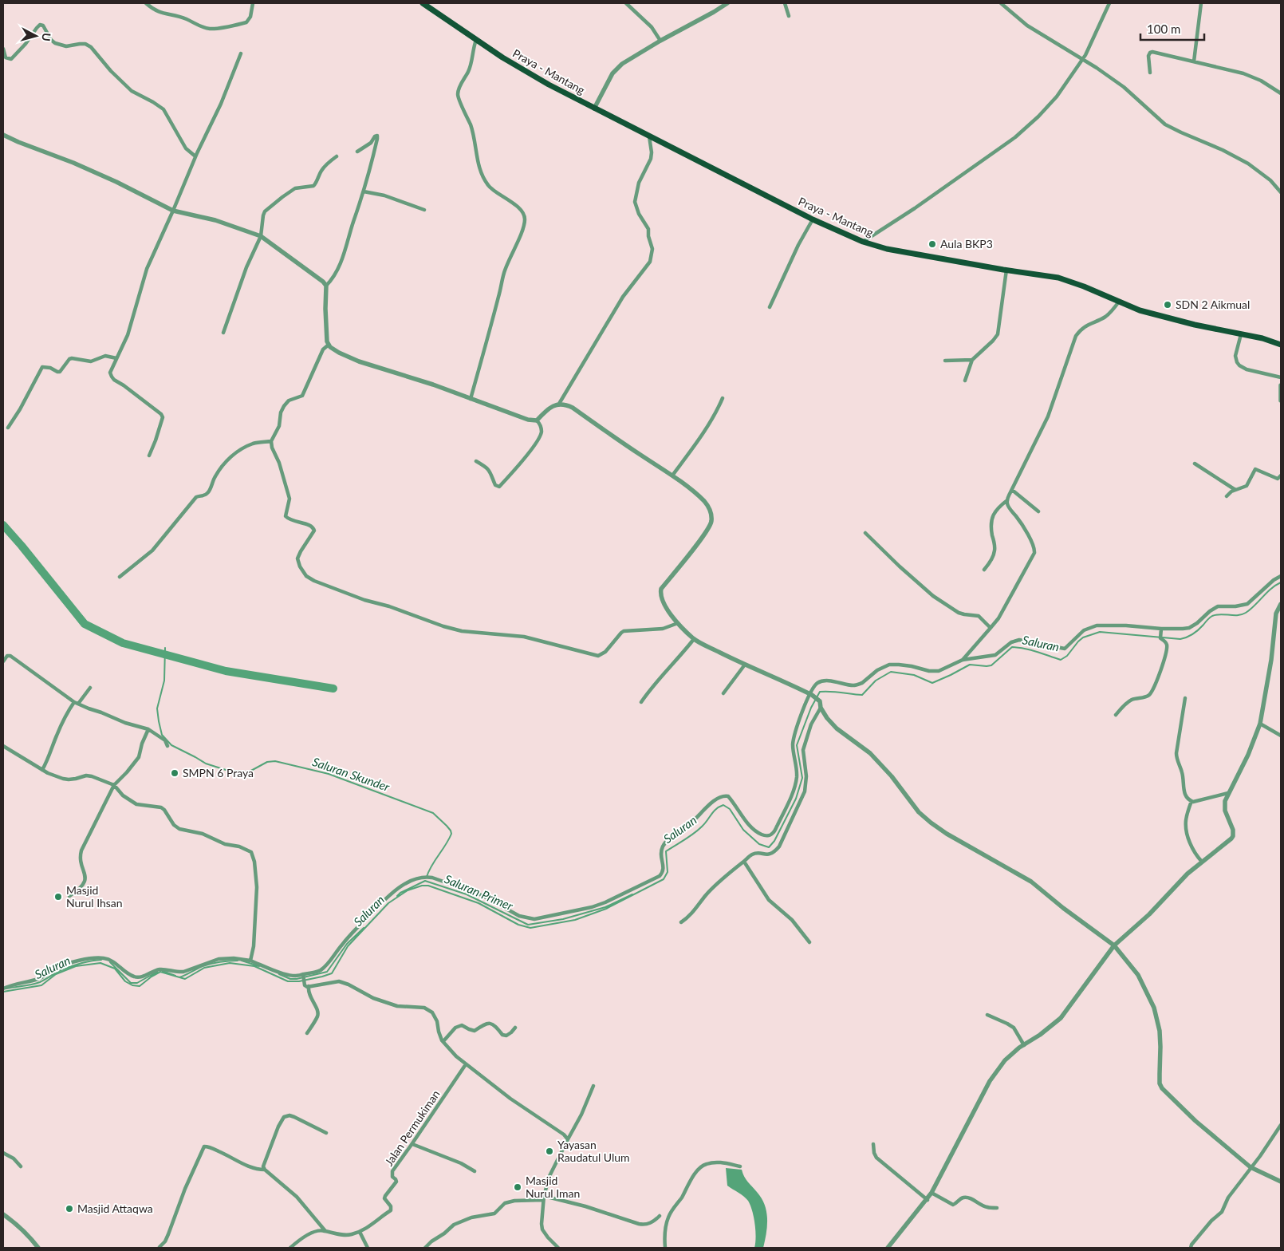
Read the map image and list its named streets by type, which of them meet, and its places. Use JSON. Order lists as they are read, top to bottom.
{
  "streets": {
    "main road": ["Praya - Mantang"],
    "street": ["Jalan Permukiman"]
  },
  "water": ["Saluran", "Saluran Skunder", "Saluran Primer"],
  "places": [
    "Aula BKP3",
    "SDN 2 Aikmual",
    "SMPN 6 Praya",
    "Masjid Nurul Ihsan",
    "Yayasan Raudatul Ulum",
    "Masjid Nurul Iman",
    "Masjid Attaqwa"
  ],
  "scale_bar": "100 m",
  "north": "right"
}
